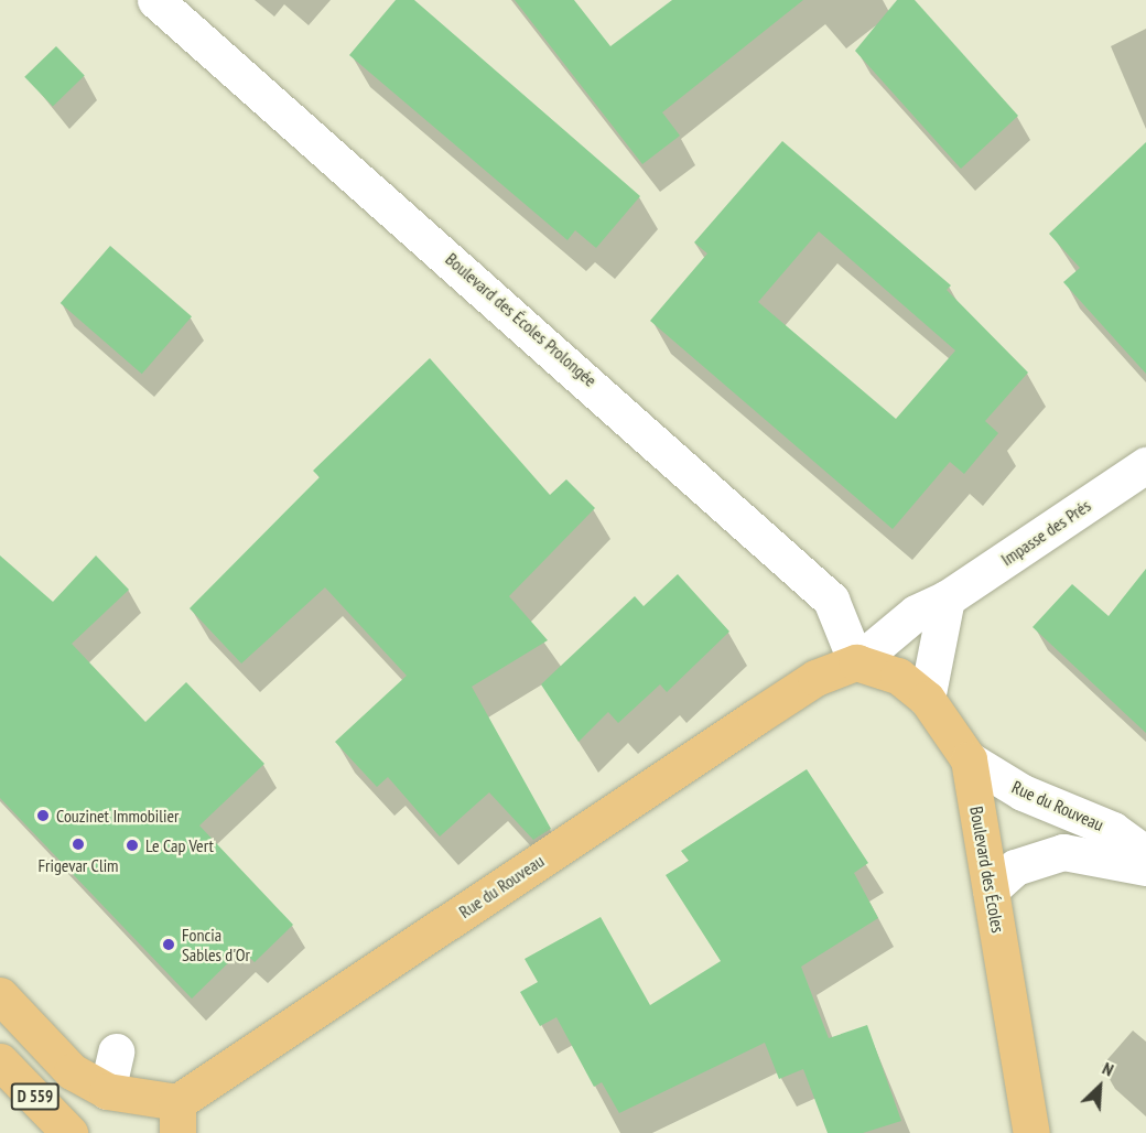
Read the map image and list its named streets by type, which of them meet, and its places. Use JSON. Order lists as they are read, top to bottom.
{
  "streets": {
    "main road": ["Rue du Rouveau", "Boulevard des Écoles", "D 559"],
    "street": ["Boulevard des Écoles Prolongée", "Impasse des Prés"]
  },
  "crossings": [
    ["Boulevard des Écoles Prolongée", "Impasse des Prés"],
    ["Boulevard des Écoles Prolongée", "Rue du Rouveau"],
    ["Boulevard des Écoles Prolongée", "Boulevard des Écoles"],
    ["Impasse des Prés", "Rue du Rouveau"],
    ["Impasse des Prés", "Boulevard des Écoles"],
    ["Rue du Rouveau", "Boulevard des Écoles"]
  ],
  "places": [
    "Couzinet Immobilier",
    "Frigevar Clim",
    "Le Cap Vert",
    "Foncia Sables d'Or"
  ],
  "north": "top right"
}
